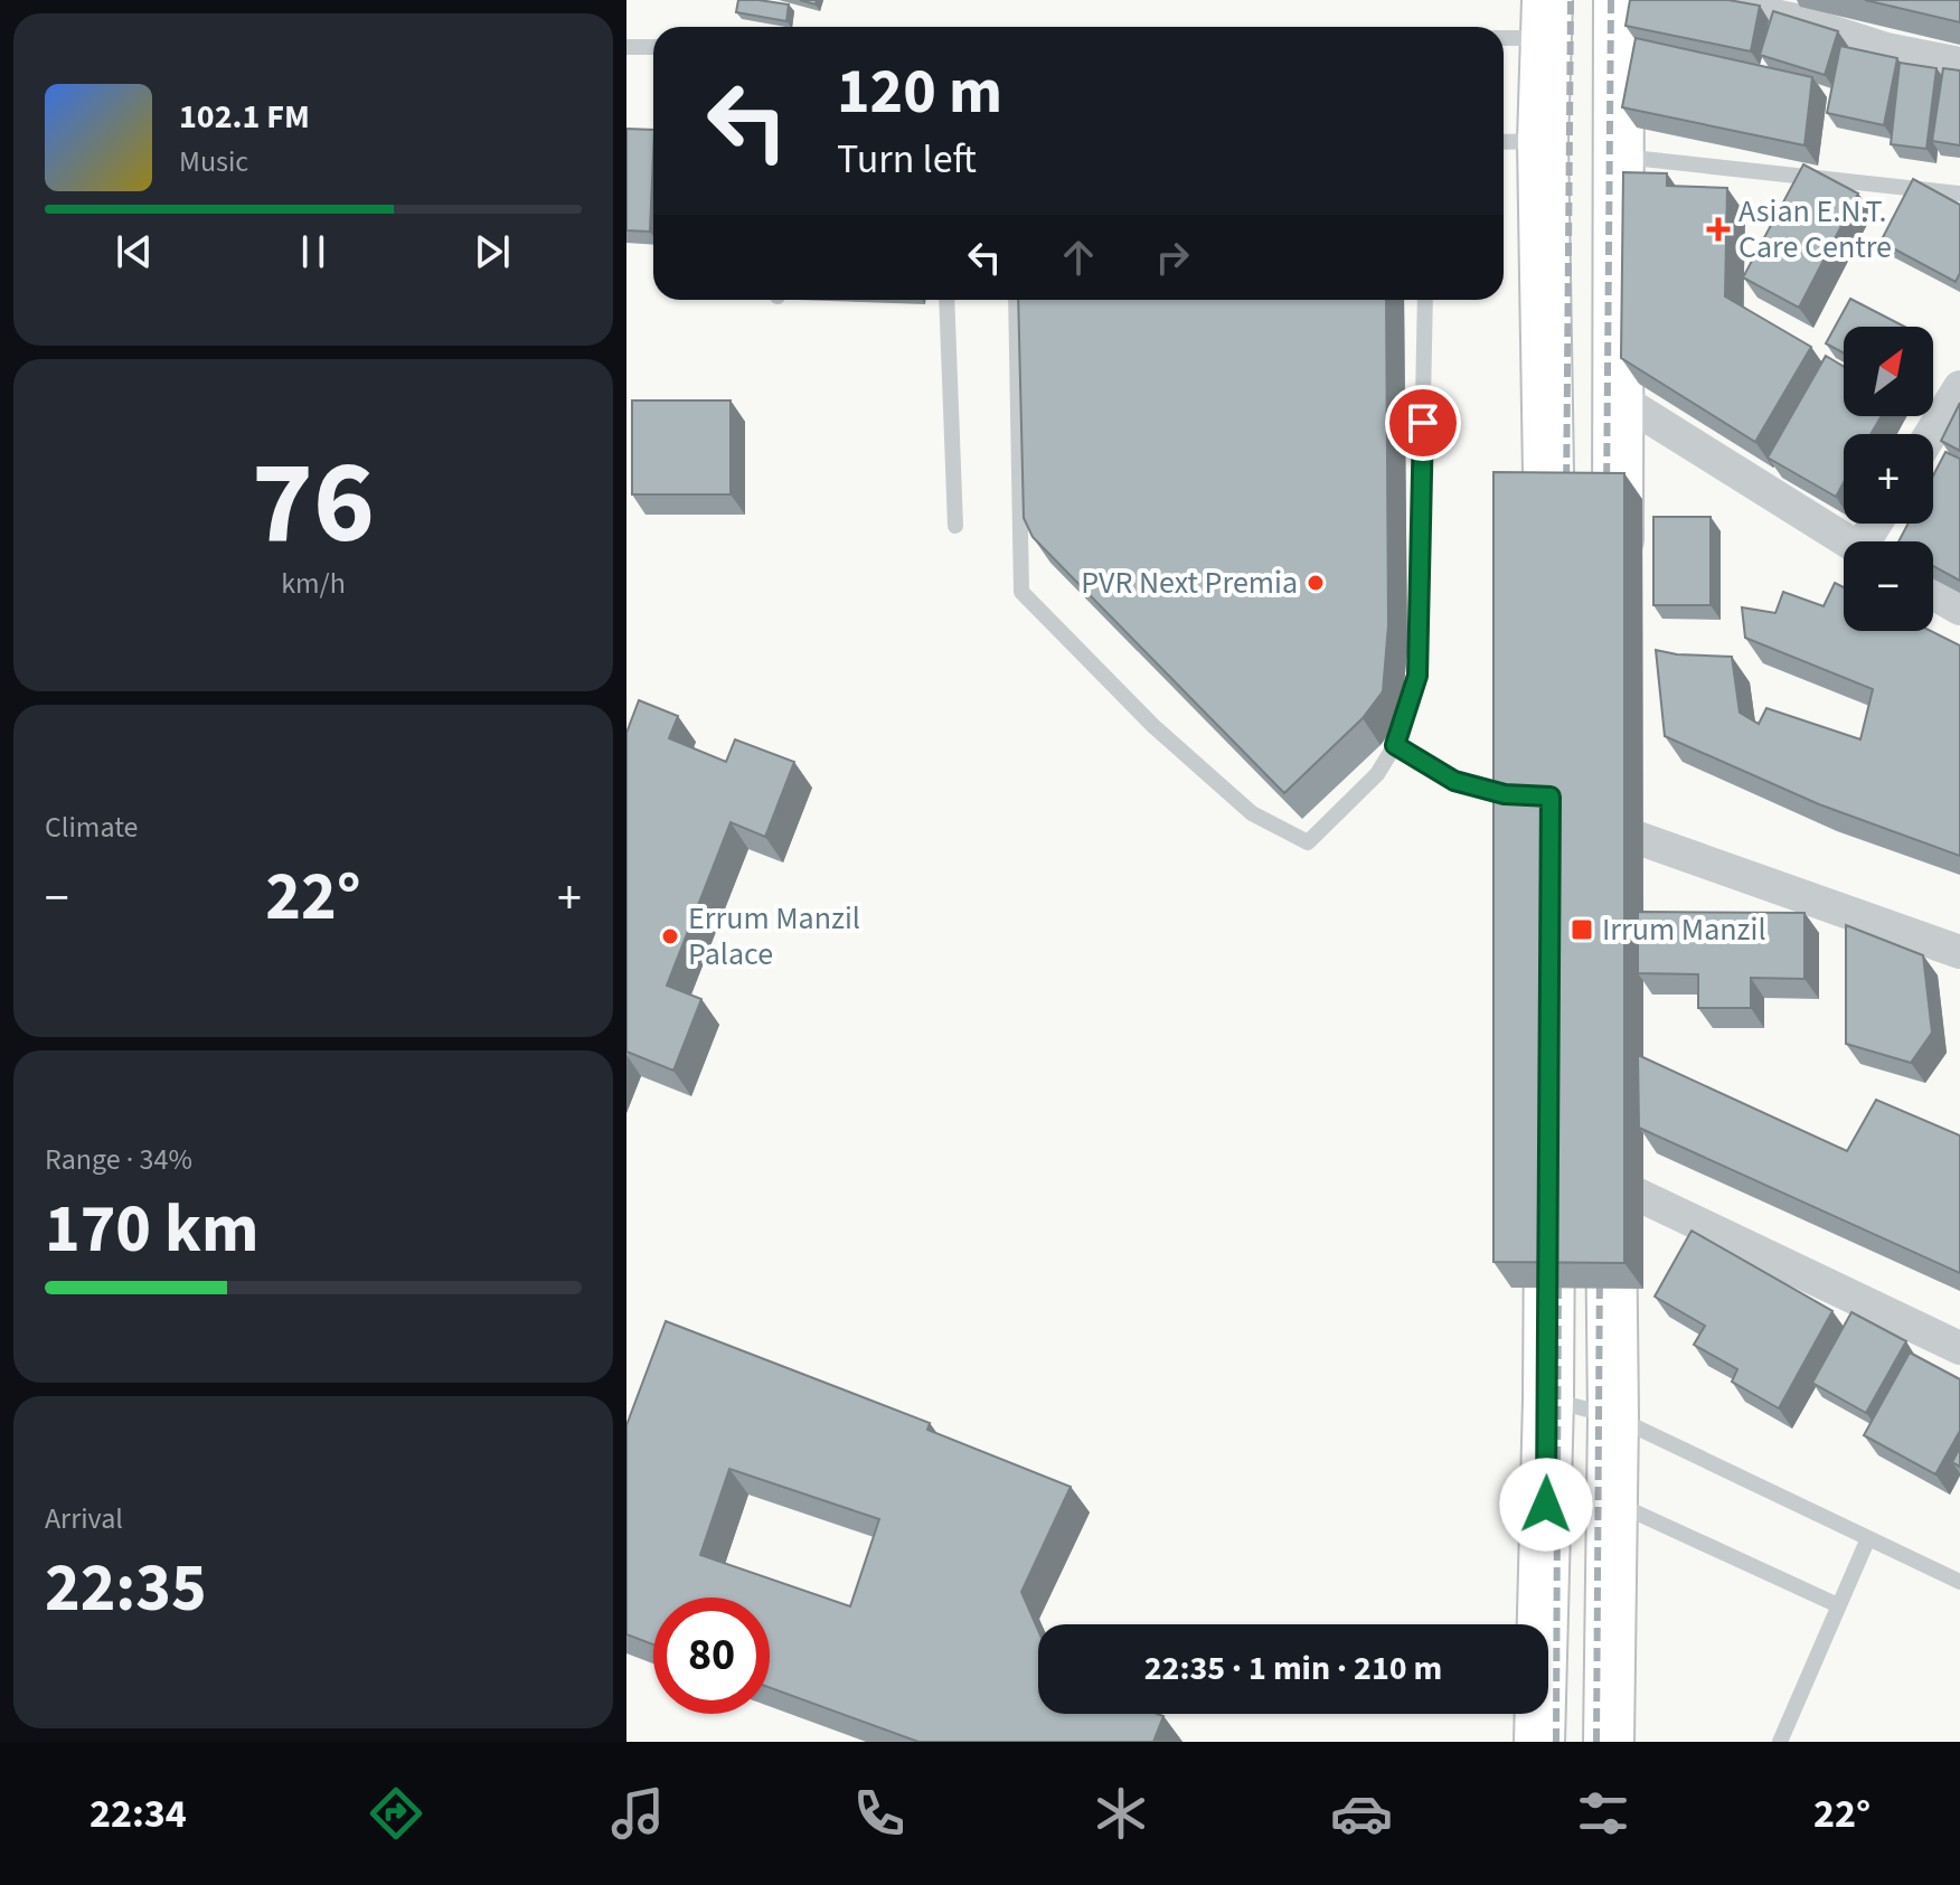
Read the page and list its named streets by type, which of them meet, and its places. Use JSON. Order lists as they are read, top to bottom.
{
  "places": {
    "health": ["Asian E.N.T. Care Centre"],
    "other": ["PVR Next Premia", "Errum Manzil Palace"],
    "transit": ["Irrum Manzil"]
  },
  "north": "top right",
  "page": {
    "turn": ["120 m", "Turn left"],
    "song": ["102.1 FM", "Music"],
    "map_buttons": ["+", "−"],
    "tile": [
      ["76", "km/h"],
      "Climate",
      ["Range · 34%", "170 km"],
      ["Arrival", "22:35"]
    ],
    "heat": ["−", "22°", "+"],
    "limit": "80",
    "trip": "22:35 · 1 min · 210 m",
    "tabs": ["22:34", "22°"]
  }
}
